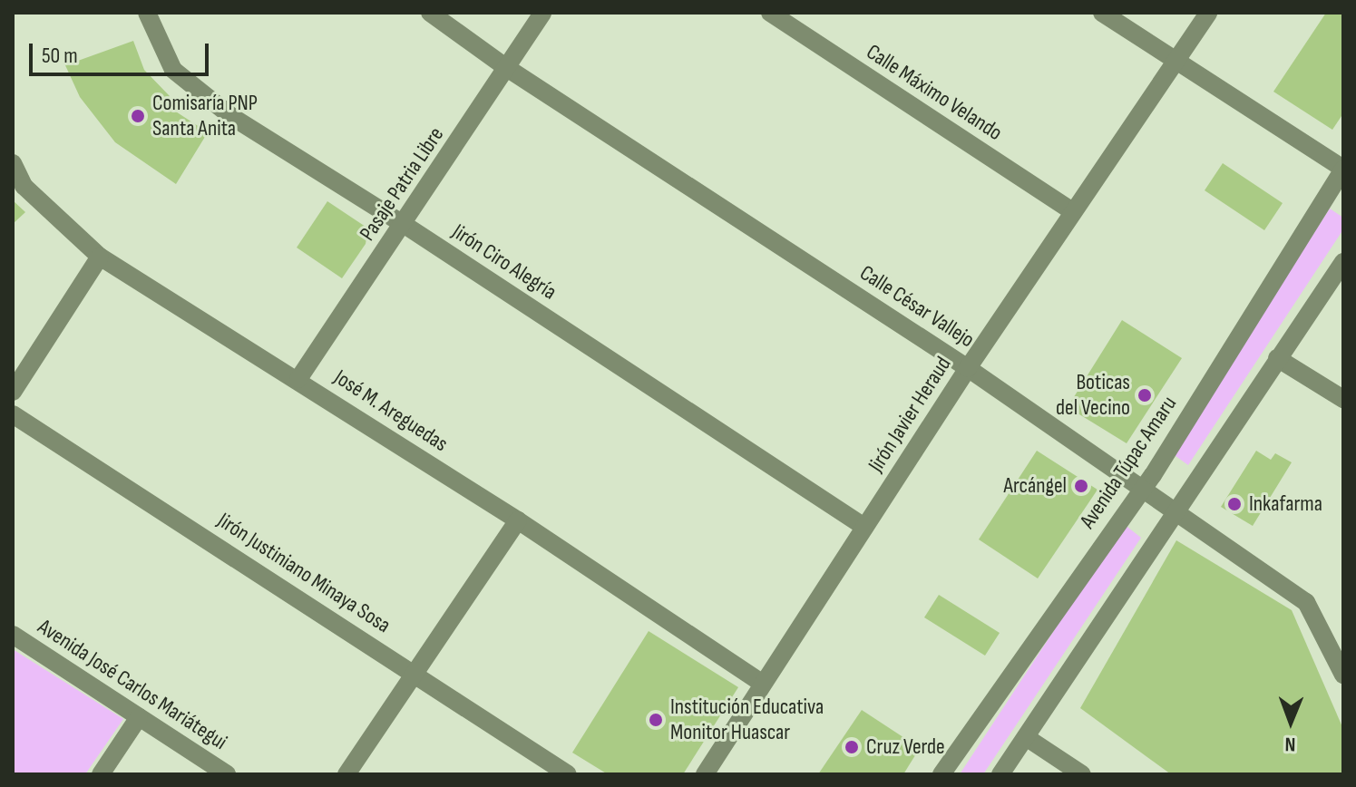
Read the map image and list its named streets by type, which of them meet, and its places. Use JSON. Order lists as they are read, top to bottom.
{
  "streets": {
    "street": [
      "Calle Máximo Velando",
      "Pasaje Patria Libre",
      "Jirón Ciro Alegría",
      "Calle César Vallejo",
      "José M. Areguedas",
      "Jirón Javier Heraud",
      "Avenida Túpac Amaru",
      "Jirón Justiniano Minaya Sosa",
      "Avenida José Carlos Mariátegui"
    ]
  },
  "crossings": [
    ["Calle Máximo Velando", "Jirón Javier Heraud"],
    ["Pasaje Patria Libre", "Jirón Ciro Alegría"],
    ["Pasaje Patria Libre", "Calle César Vallejo"],
    ["Pasaje Patria Libre", "José M. Areguedas"],
    ["Jirón Ciro Alegría", "Jirón Javier Heraud"],
    ["Calle César Vallejo", "Jirón Javier Heraud"],
    ["Calle César Vallejo", "Avenida Túpac Amaru"],
    ["José M. Areguedas", "Jirón Javier Heraud"]
  ],
  "places": [
    "Comisaría PNP Santa Anita",
    "Boticas del Vecino",
    "Arcángel",
    "Inkafarma",
    "Institución Educativa Monitor Huascar",
    "Cruz Verde"
  ],
  "scale_bar": "50 m",
  "north": "bottom"
}
